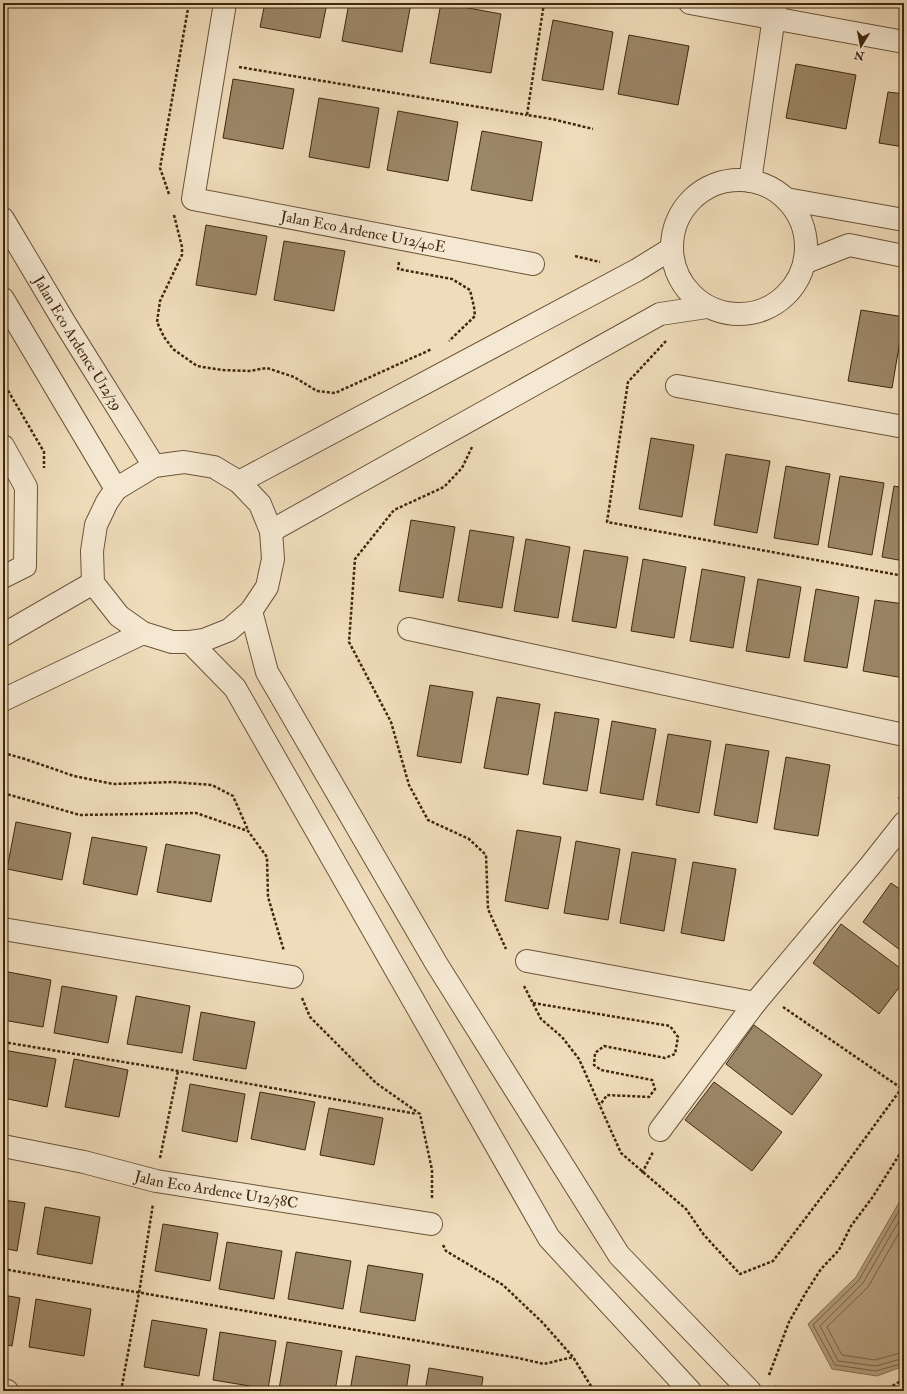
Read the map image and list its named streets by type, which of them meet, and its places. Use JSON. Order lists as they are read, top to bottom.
{
  "streets": {
    "street": ["Jalan Eco Ardence U12/40E", "Jalan Eco Ardence U12/39", "Jalan Eco Ardence U12/38C"]
  },
  "north": "bottom"
}
